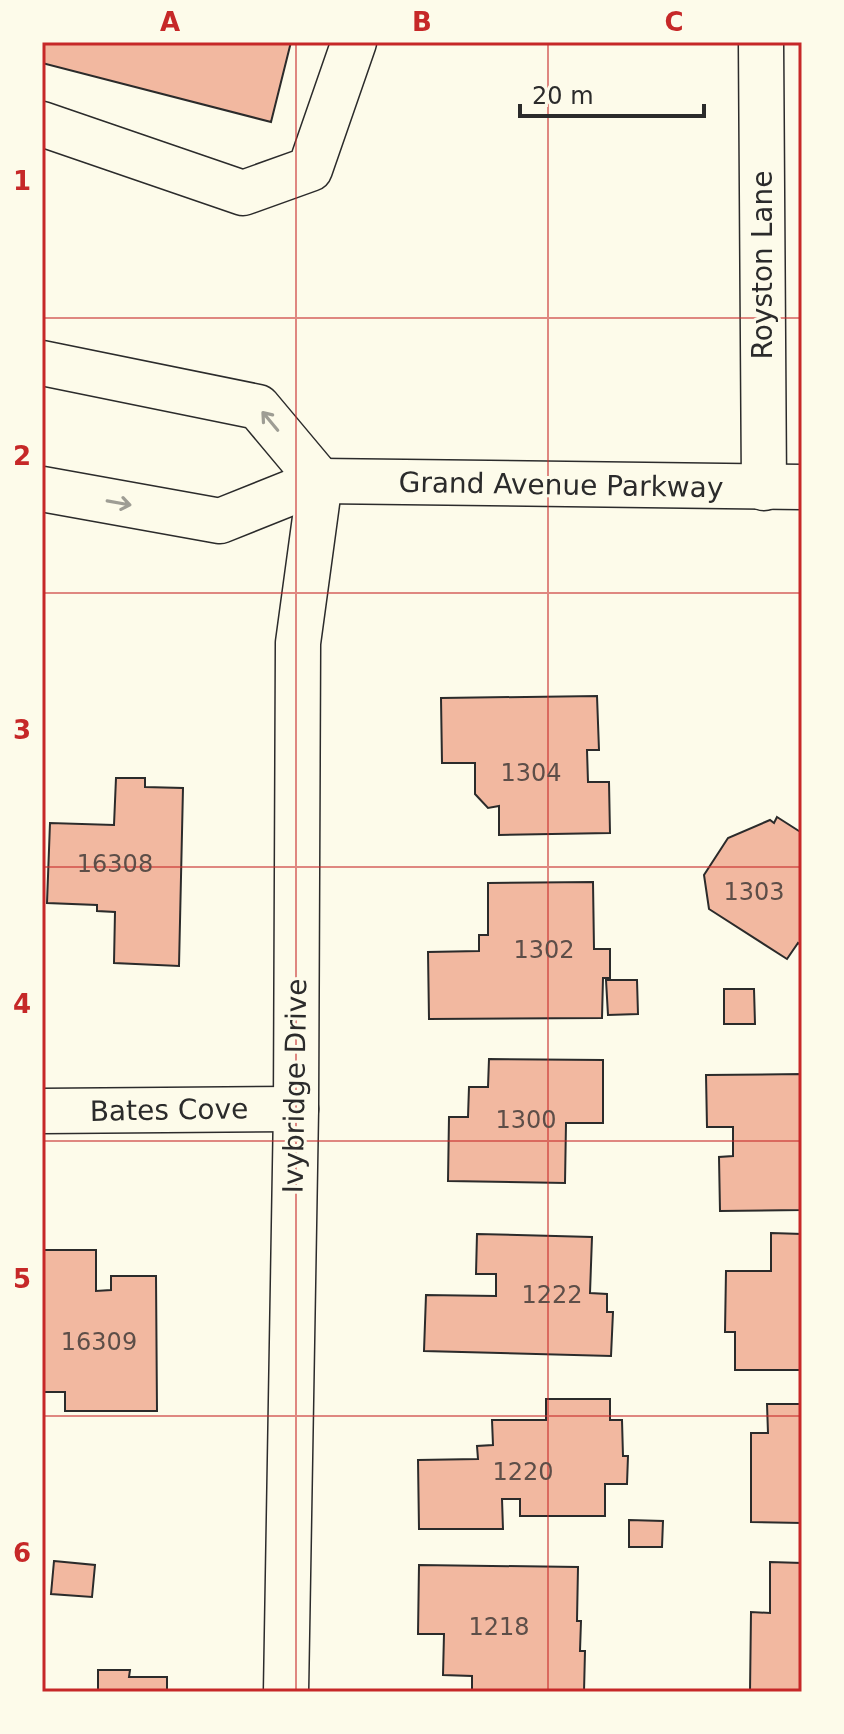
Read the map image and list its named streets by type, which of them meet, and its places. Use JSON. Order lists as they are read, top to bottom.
{
  "streets": {
    "street": [
      "Royston Lane",
      "Grand Avenue Parkway",
      "Ivybridge Drive",
      "Bates Cove"
    ]
  },
  "crossings": [
    ["Royston Lane", "Grand Avenue Parkway"],
    ["Grand Avenue Parkway", "Ivybridge Drive"],
    ["Ivybridge Drive", "Bates Cove"]
  ],
  "one_way": ["Grand Avenue Parkway"],
  "house_numbers": [
    "1304",
    "16308",
    "1303",
    "1302",
    "1300",
    "1222",
    "16309",
    "1220",
    "1218"
  ],
  "scale_bar": "20 m",
  "grid": {
    "columns": ["A", "B", "C"],
    "rows": [
      "1",
      "2",
      "3",
      "4",
      "5",
      "6"
    ]
  }
}
